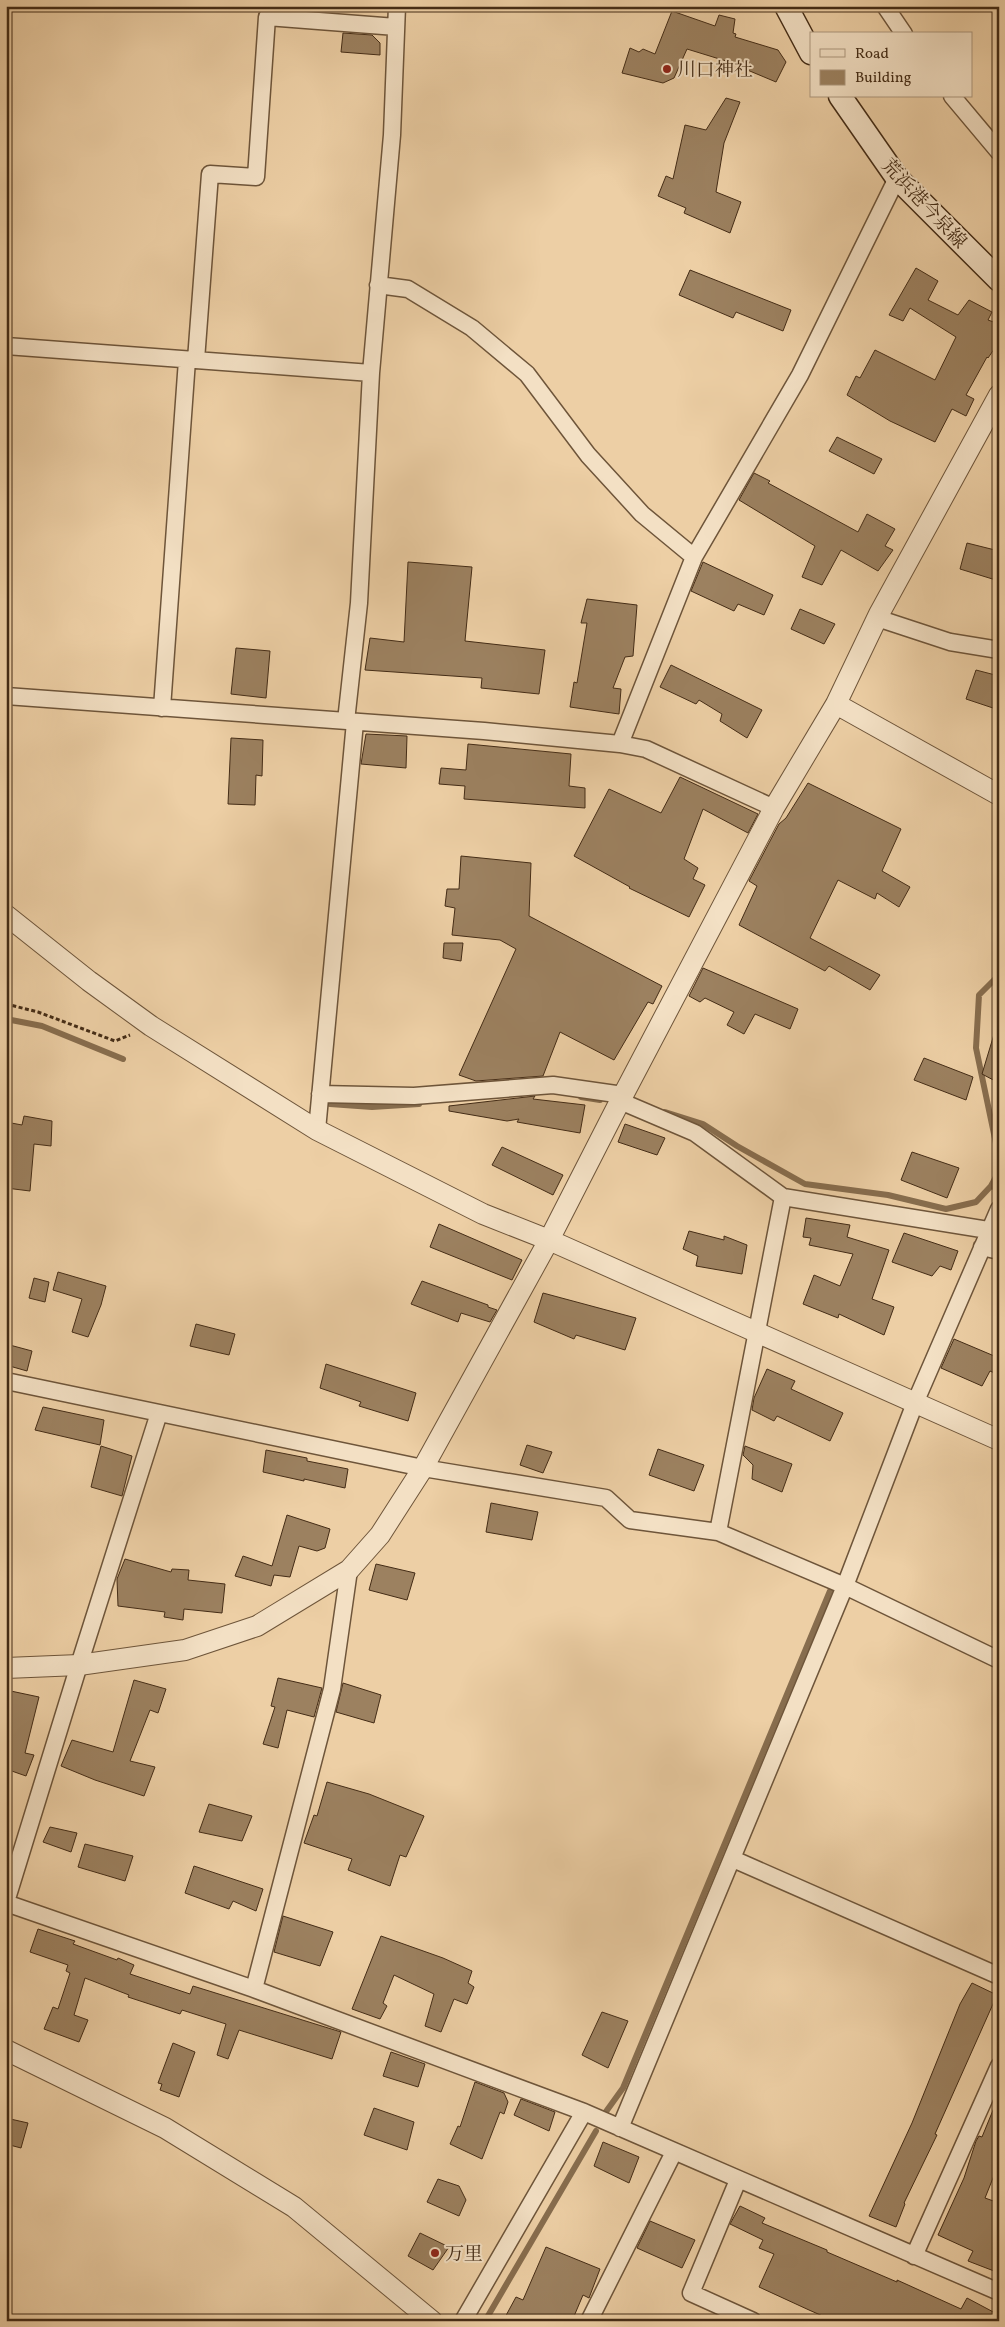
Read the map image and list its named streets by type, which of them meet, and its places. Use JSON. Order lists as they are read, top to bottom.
{
  "streets": {
    "main road": ["荒浜港今泉線"]
  },
  "places": ["川口神社", "万里"],
  "legend": ["Road", "Building"]
}
